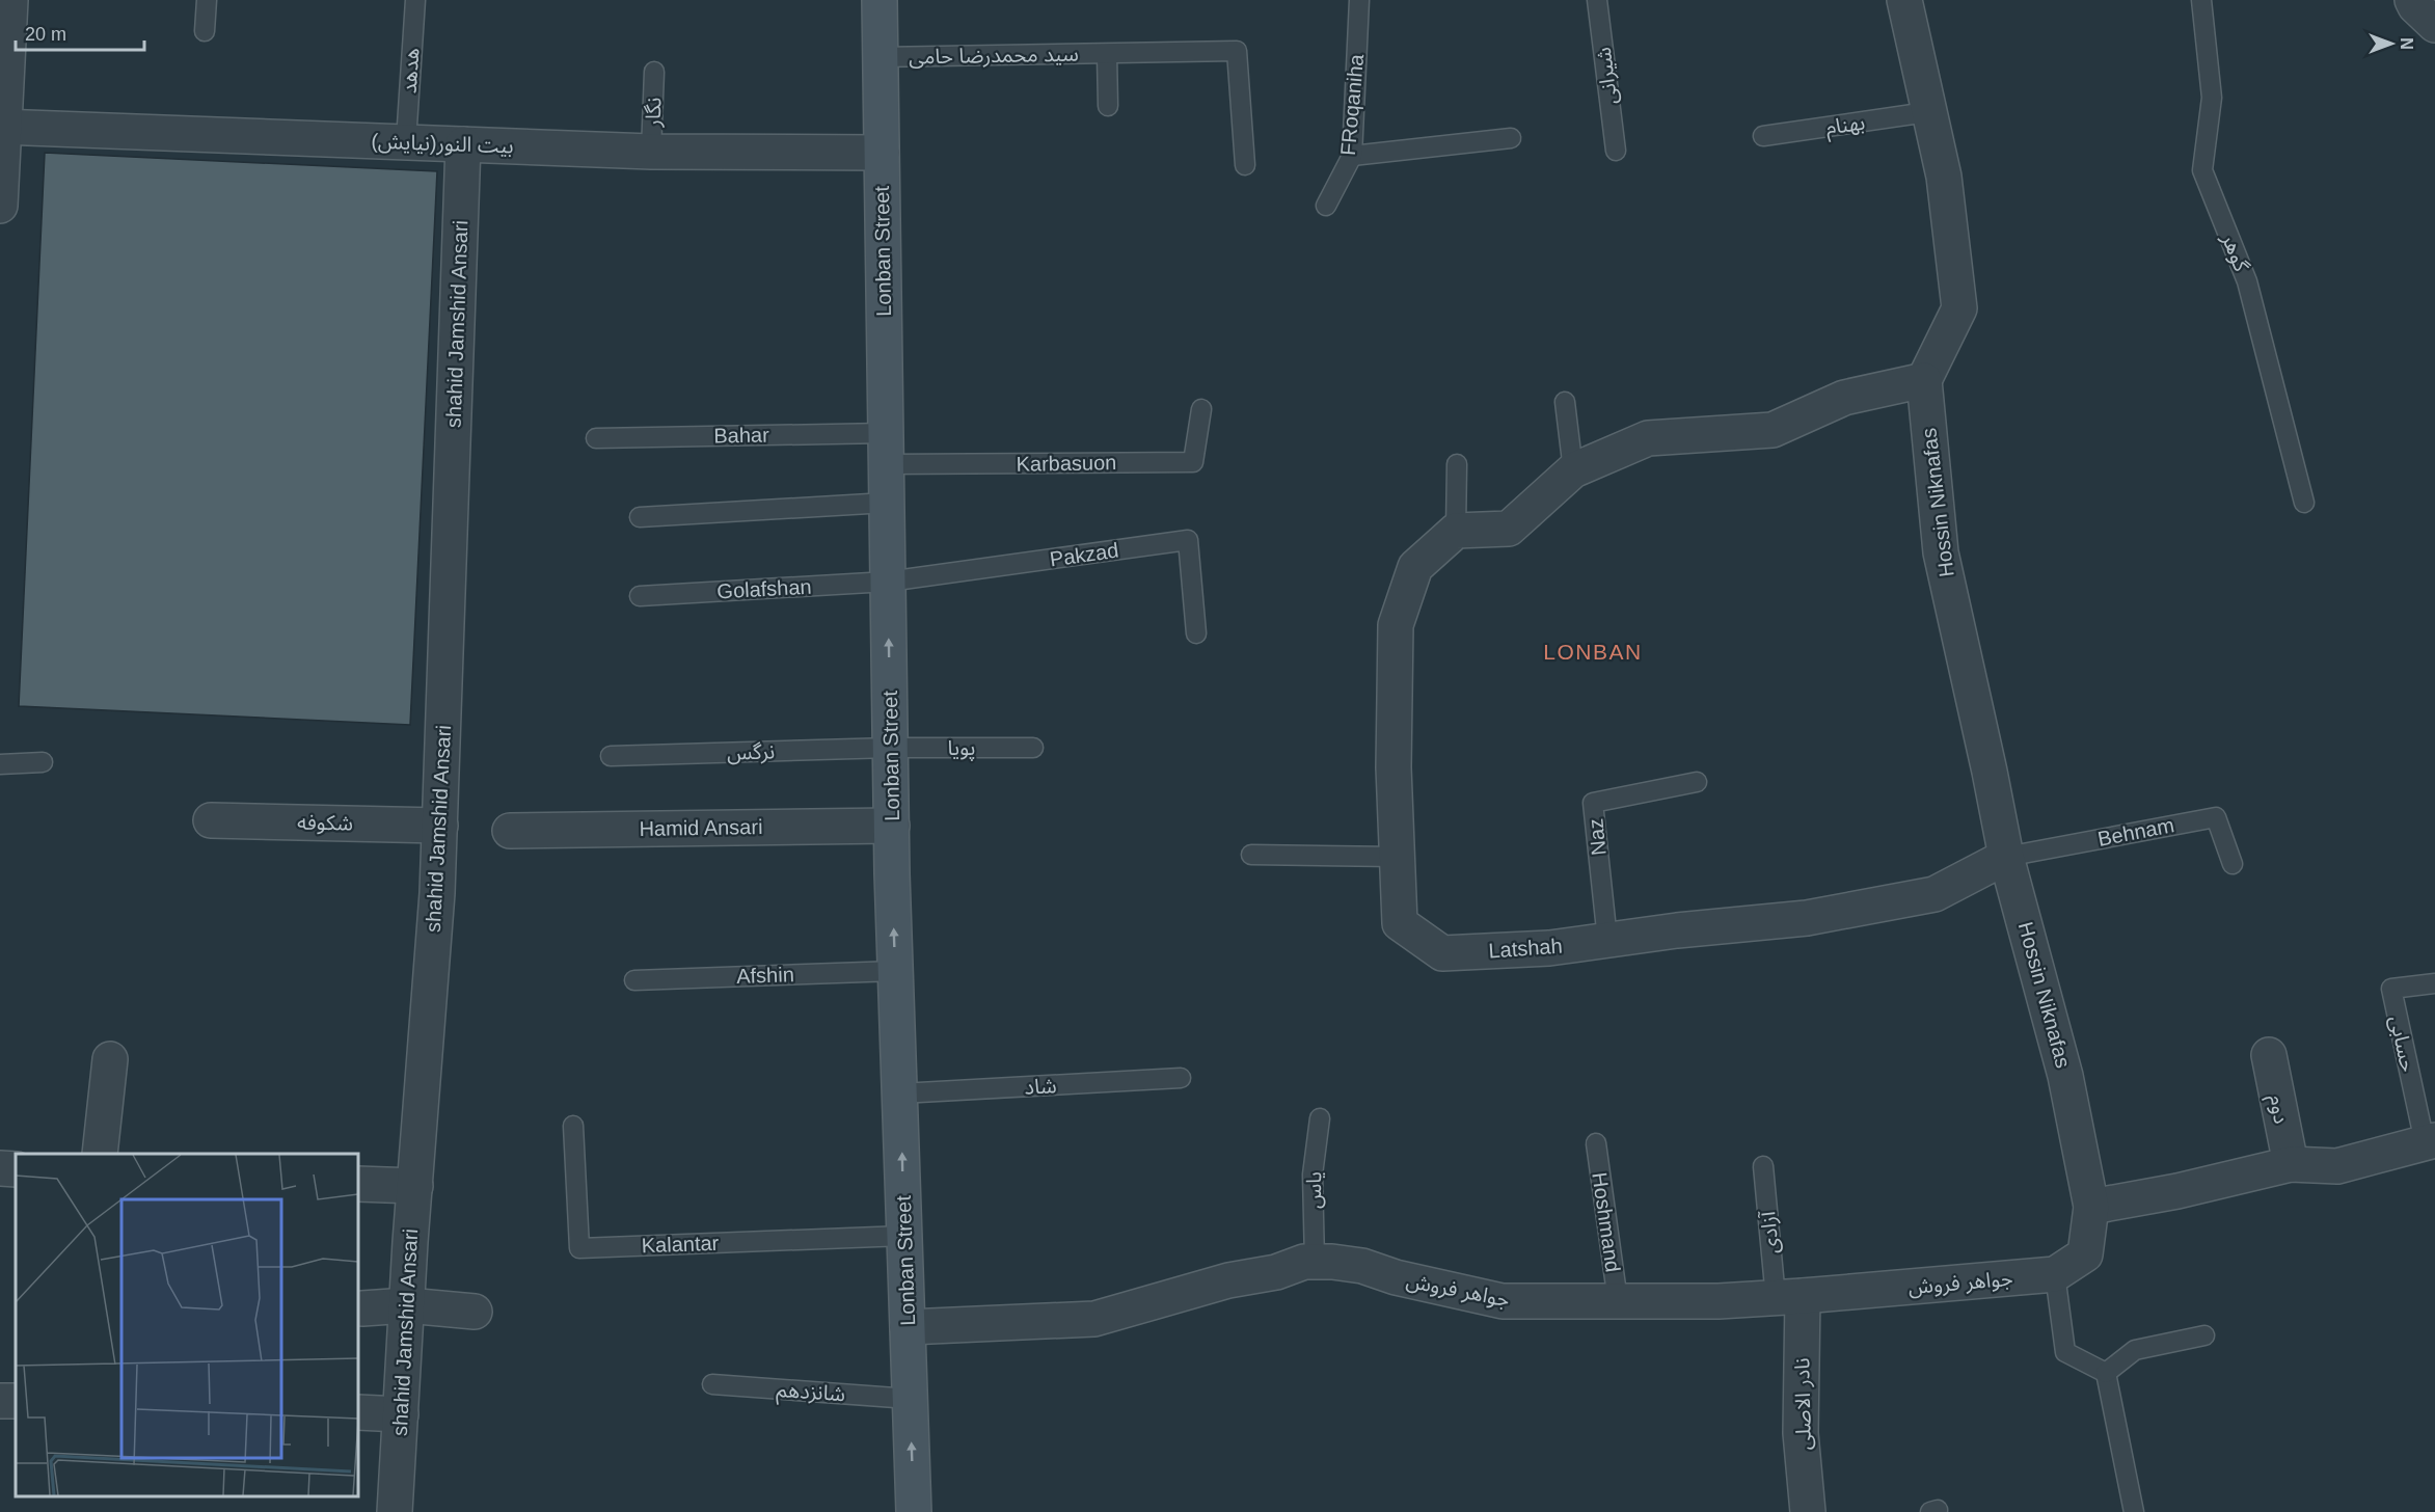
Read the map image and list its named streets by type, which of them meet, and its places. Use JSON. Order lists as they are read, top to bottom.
{
  "streets": {
    "main road": ["Lonban Street"],
    "street": [
      "بیت النور(نیایش)",
      "shahid Jamshid Ansari",
      "Hossin Niknafas",
      "شکوفه",
      "Hamid Ansari",
      "Latshah",
      "دوم",
      "جواهر فروش",
      "نادر الاصلی"
    ],
    "lane": [
      "سید محمدرضا حامی",
      "هدهد",
      "شیرانی",
      "FRoqaniha",
      "نگار",
      "بهنام",
      "گوهر",
      "Bahar",
      "Karbasuon",
      "Pakzad",
      "Golafshan",
      "پویا",
      "نرگس",
      "Behnam",
      "Naz",
      "Afshin",
      "حسابی",
      "شاد",
      "یاس",
      "Hoshmand",
      "آزادی",
      "Kalantar",
      "شانزدهم"
    ]
  },
  "crossings": [
    ["سید محمدرضا حامی", "Lonban Street"],
    ["هدهد", "بیت النور(نیایش)"],
    ["نگار", "بیت النور(نیایش)"],
    ["بیت النور(نیایش)", "Lonban Street"],
    ["بیت النور(نیایش)", "shahid Jamshid Ansari"],
    ["Lonban Street", "Bahar"],
    ["Lonban Street", "Karbasuon"],
    ["Lonban Street", "Pakzad"],
    ["Lonban Street", "Golafshan"],
    ["Lonban Street", "پویا"],
    ["Lonban Street", "نرگس"],
    ["Lonban Street", "Hamid Ansari"],
    ["Lonban Street", "Afshin"],
    ["Lonban Street", "شاد"],
    ["Lonban Street", "Kalantar"],
    ["Lonban Street", "جواهر فروش"],
    ["Lonban Street", "شانزدهم"],
    ["shahid Jamshid Ansari", "شکوفه"],
    ["Bahar", "Karbasuon"],
    ["Hossin Niknafas", "Behnam"],
    ["Hossin Niknafas", "Latshah"],
    ["Hossin Niknafas", "جواهر فروش"],
    ["Pakzad", "Golafshan"],
    ["پویا", "نرگس"],
    ["Behnam", "Latshah"],
    ["Naz", "Latshah"],
    ["یاس", "جواهر فروش"],
    ["Hoshmand", "جواهر فروش"],
    ["آزادی", "جواهر فروش"],
    ["آزادی", "نادر الاصلی"],
    ["جواهر فروش", "نادر الاصلی"]
  ],
  "one_way": ["Lonban Street"],
  "districts": ["LONBAN"],
  "scale_bar": "20 m",
  "north": "right"
}
